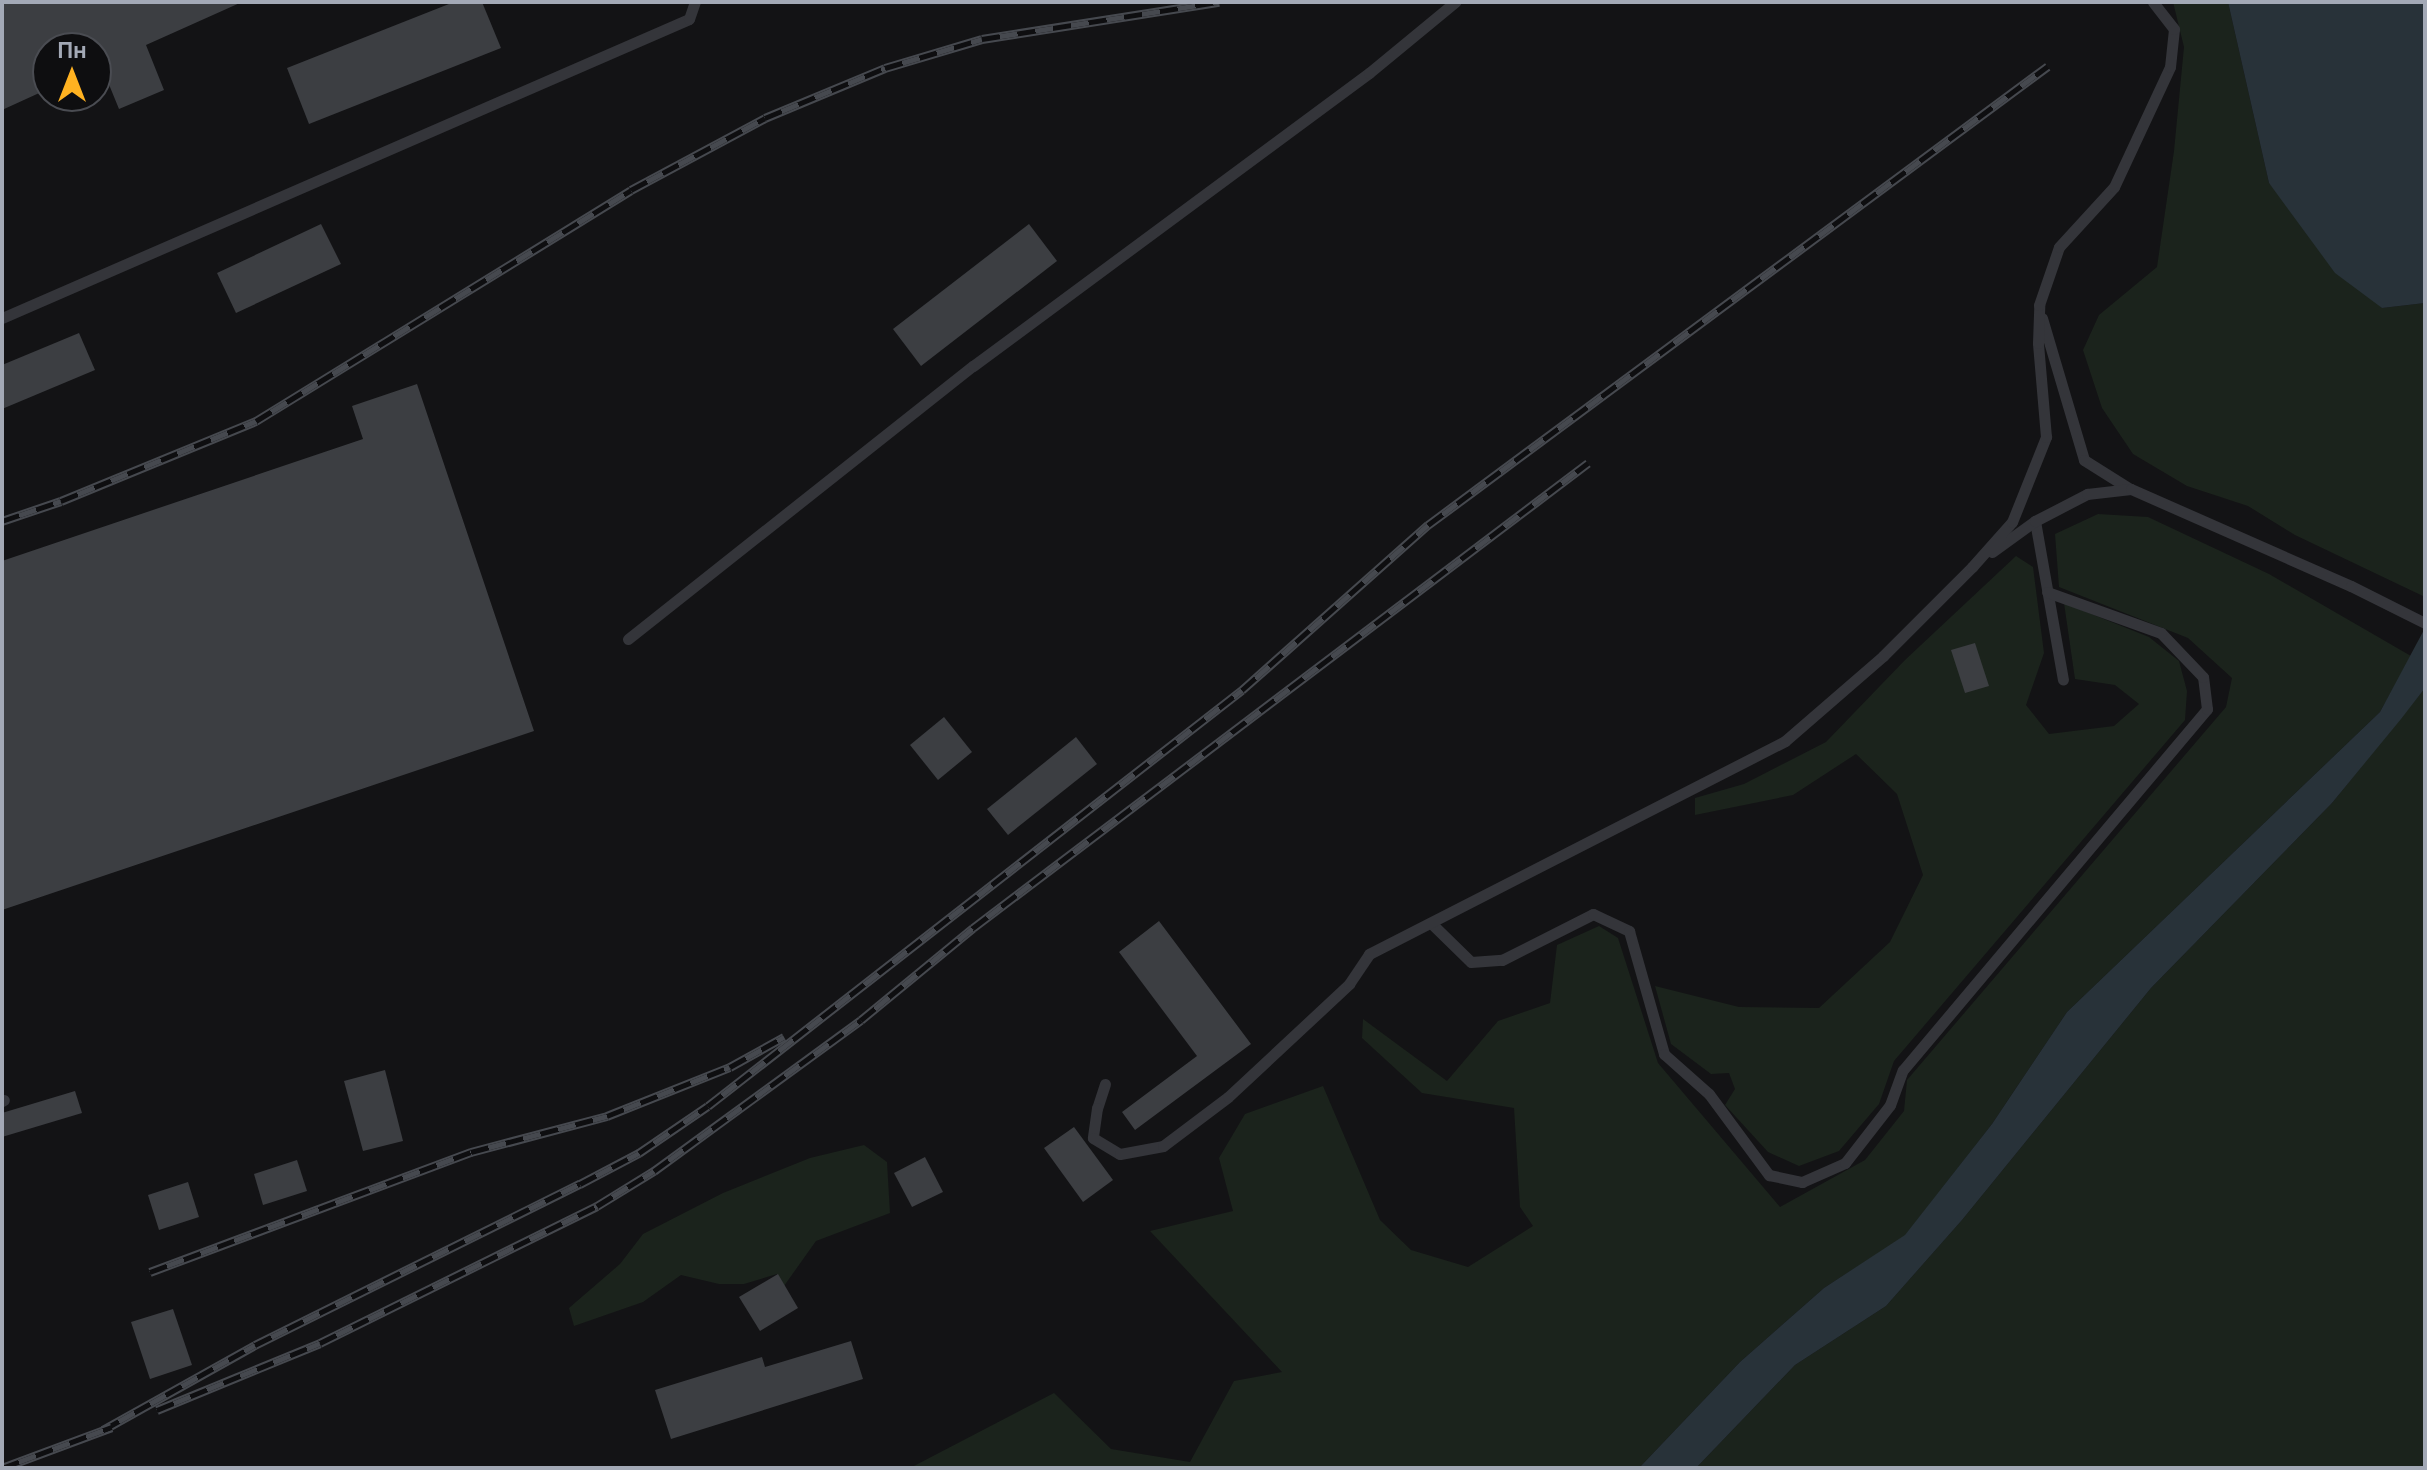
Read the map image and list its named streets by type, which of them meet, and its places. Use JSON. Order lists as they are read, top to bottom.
{
  "north": "top"
}
